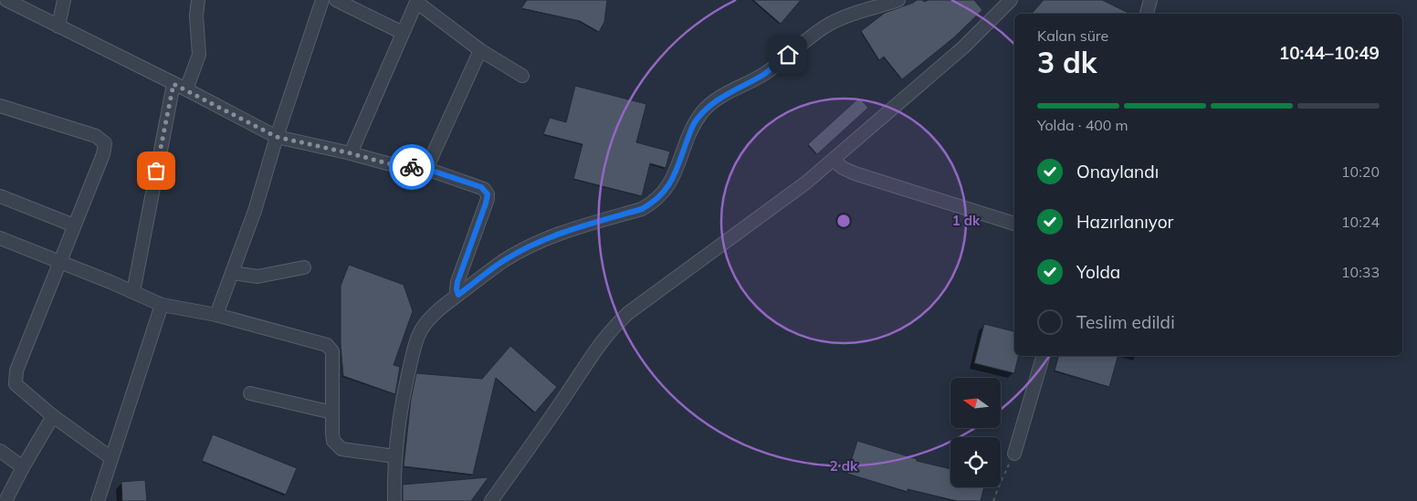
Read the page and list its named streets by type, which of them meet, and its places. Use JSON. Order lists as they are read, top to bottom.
{
  "north": "left",
  "page": {
    "heading": ["3 dk", "Kalan süre", "10:44–10:49"],
    "bar": "Yolda · 400 m",
    "list": [
      ["Onaylandı", "10:20"],
      ["Hazırlanıyor", "10:24"],
      ["Yolda", "10:33"],
      "Teslim edildi"
    ]
  },
  "rings": ["1 dk", "2 dk"]
}
